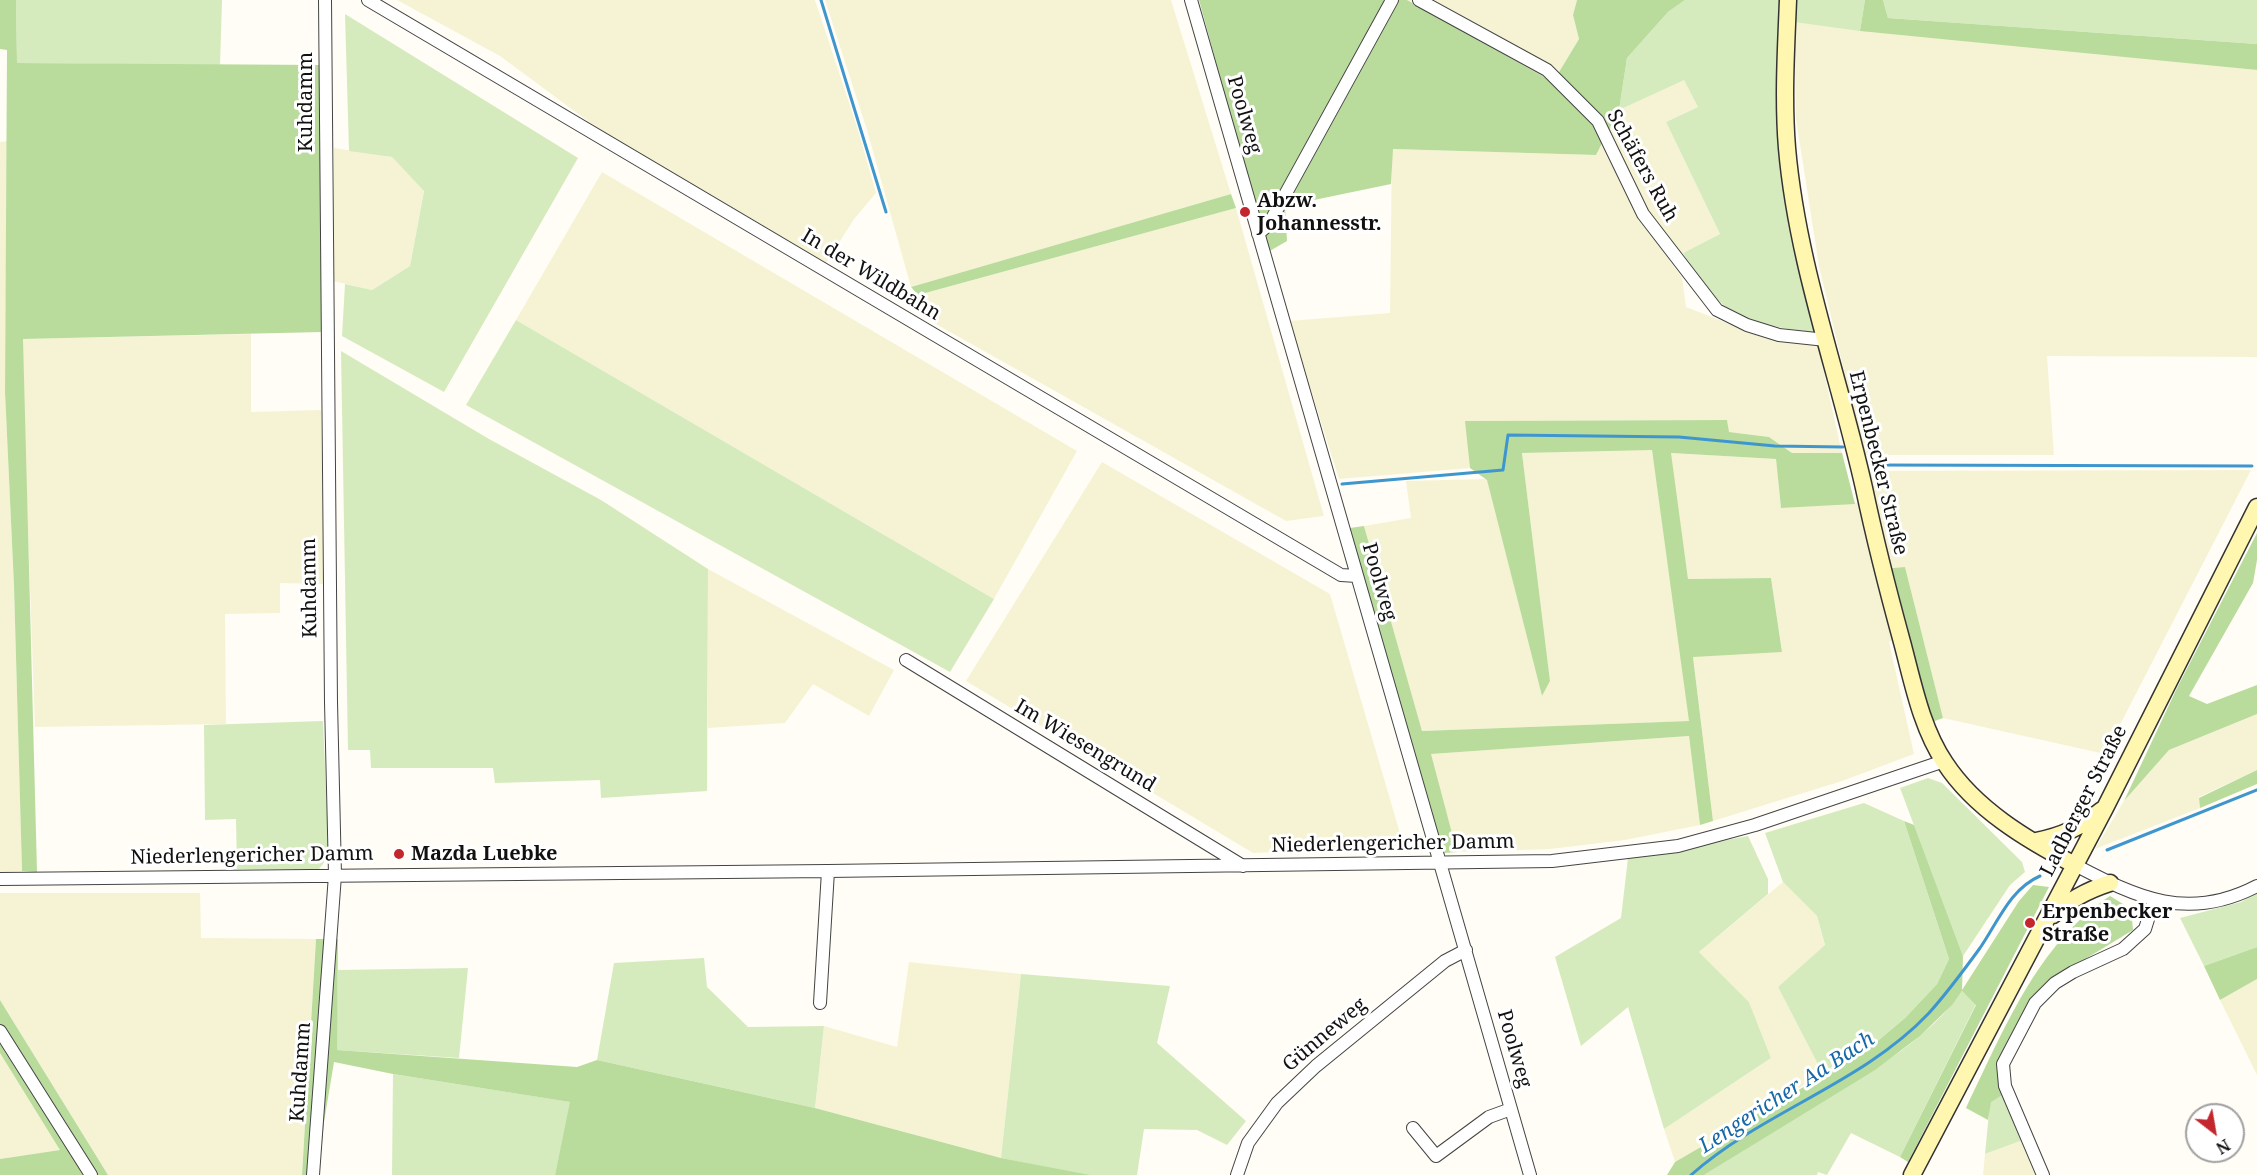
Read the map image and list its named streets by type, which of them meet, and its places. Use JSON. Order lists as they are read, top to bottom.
{
  "streets": {
    "main road": ["Erpenbecker Straße", "Ladberger Straße"],
    "street": [
      "Kuhdamm",
      "Poolweg",
      "Schäfers Ruh",
      "In der Wildbahn",
      "Im Wiesengrund",
      "Niederlengericher Damm",
      "Günneweg"
    ]
  },
  "crossings": [
    ["Kuhdamm", "Niederlengericher Damm"],
    ["Poolweg", "In der Wildbahn"],
    ["Poolweg", "Niederlengericher Damm"],
    ["Poolweg", "Günneweg"],
    ["Schäfers Ruh", "Erpenbecker Straße"],
    ["Erpenbecker Straße", "Ladberger Straße"],
    ["Erpenbecker Straße", "Niederlengericher Damm"],
    ["Im Wiesengrund", "Niederlengericher Damm"]
  ],
  "water": ["Lengericher Aa Bach"],
  "places": ["Abzw. Johannesstr.", "Mazda Luebke", "Erpenbecker Straße"],
  "north": "bottom right"
}
